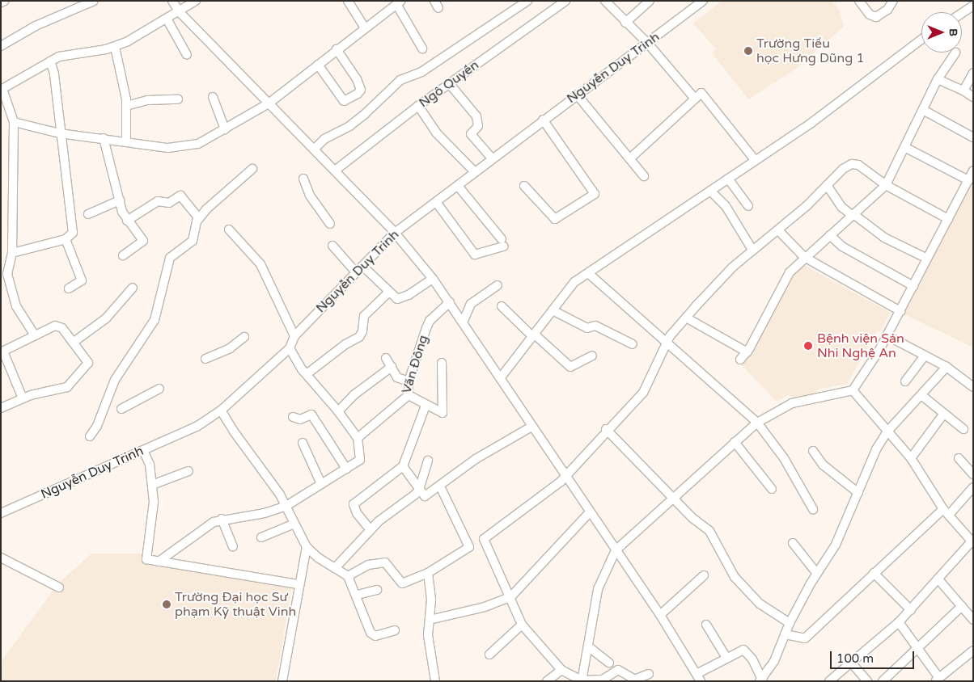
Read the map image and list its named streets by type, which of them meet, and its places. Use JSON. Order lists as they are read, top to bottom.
{
  "streets": {
    "street": ["Nguyễn Duy Trinh", "Ngô Quyền", "Văn Đông"]
  },
  "places": ["Trường Tiểu học Hưng Dũng 1", "Bệnh viện Sản Nhi Nghệ An", "Trường Đại học Sư phạm Kỹ thuật Vinh"],
  "scale_bar": "100 m",
  "north": "right"
}
